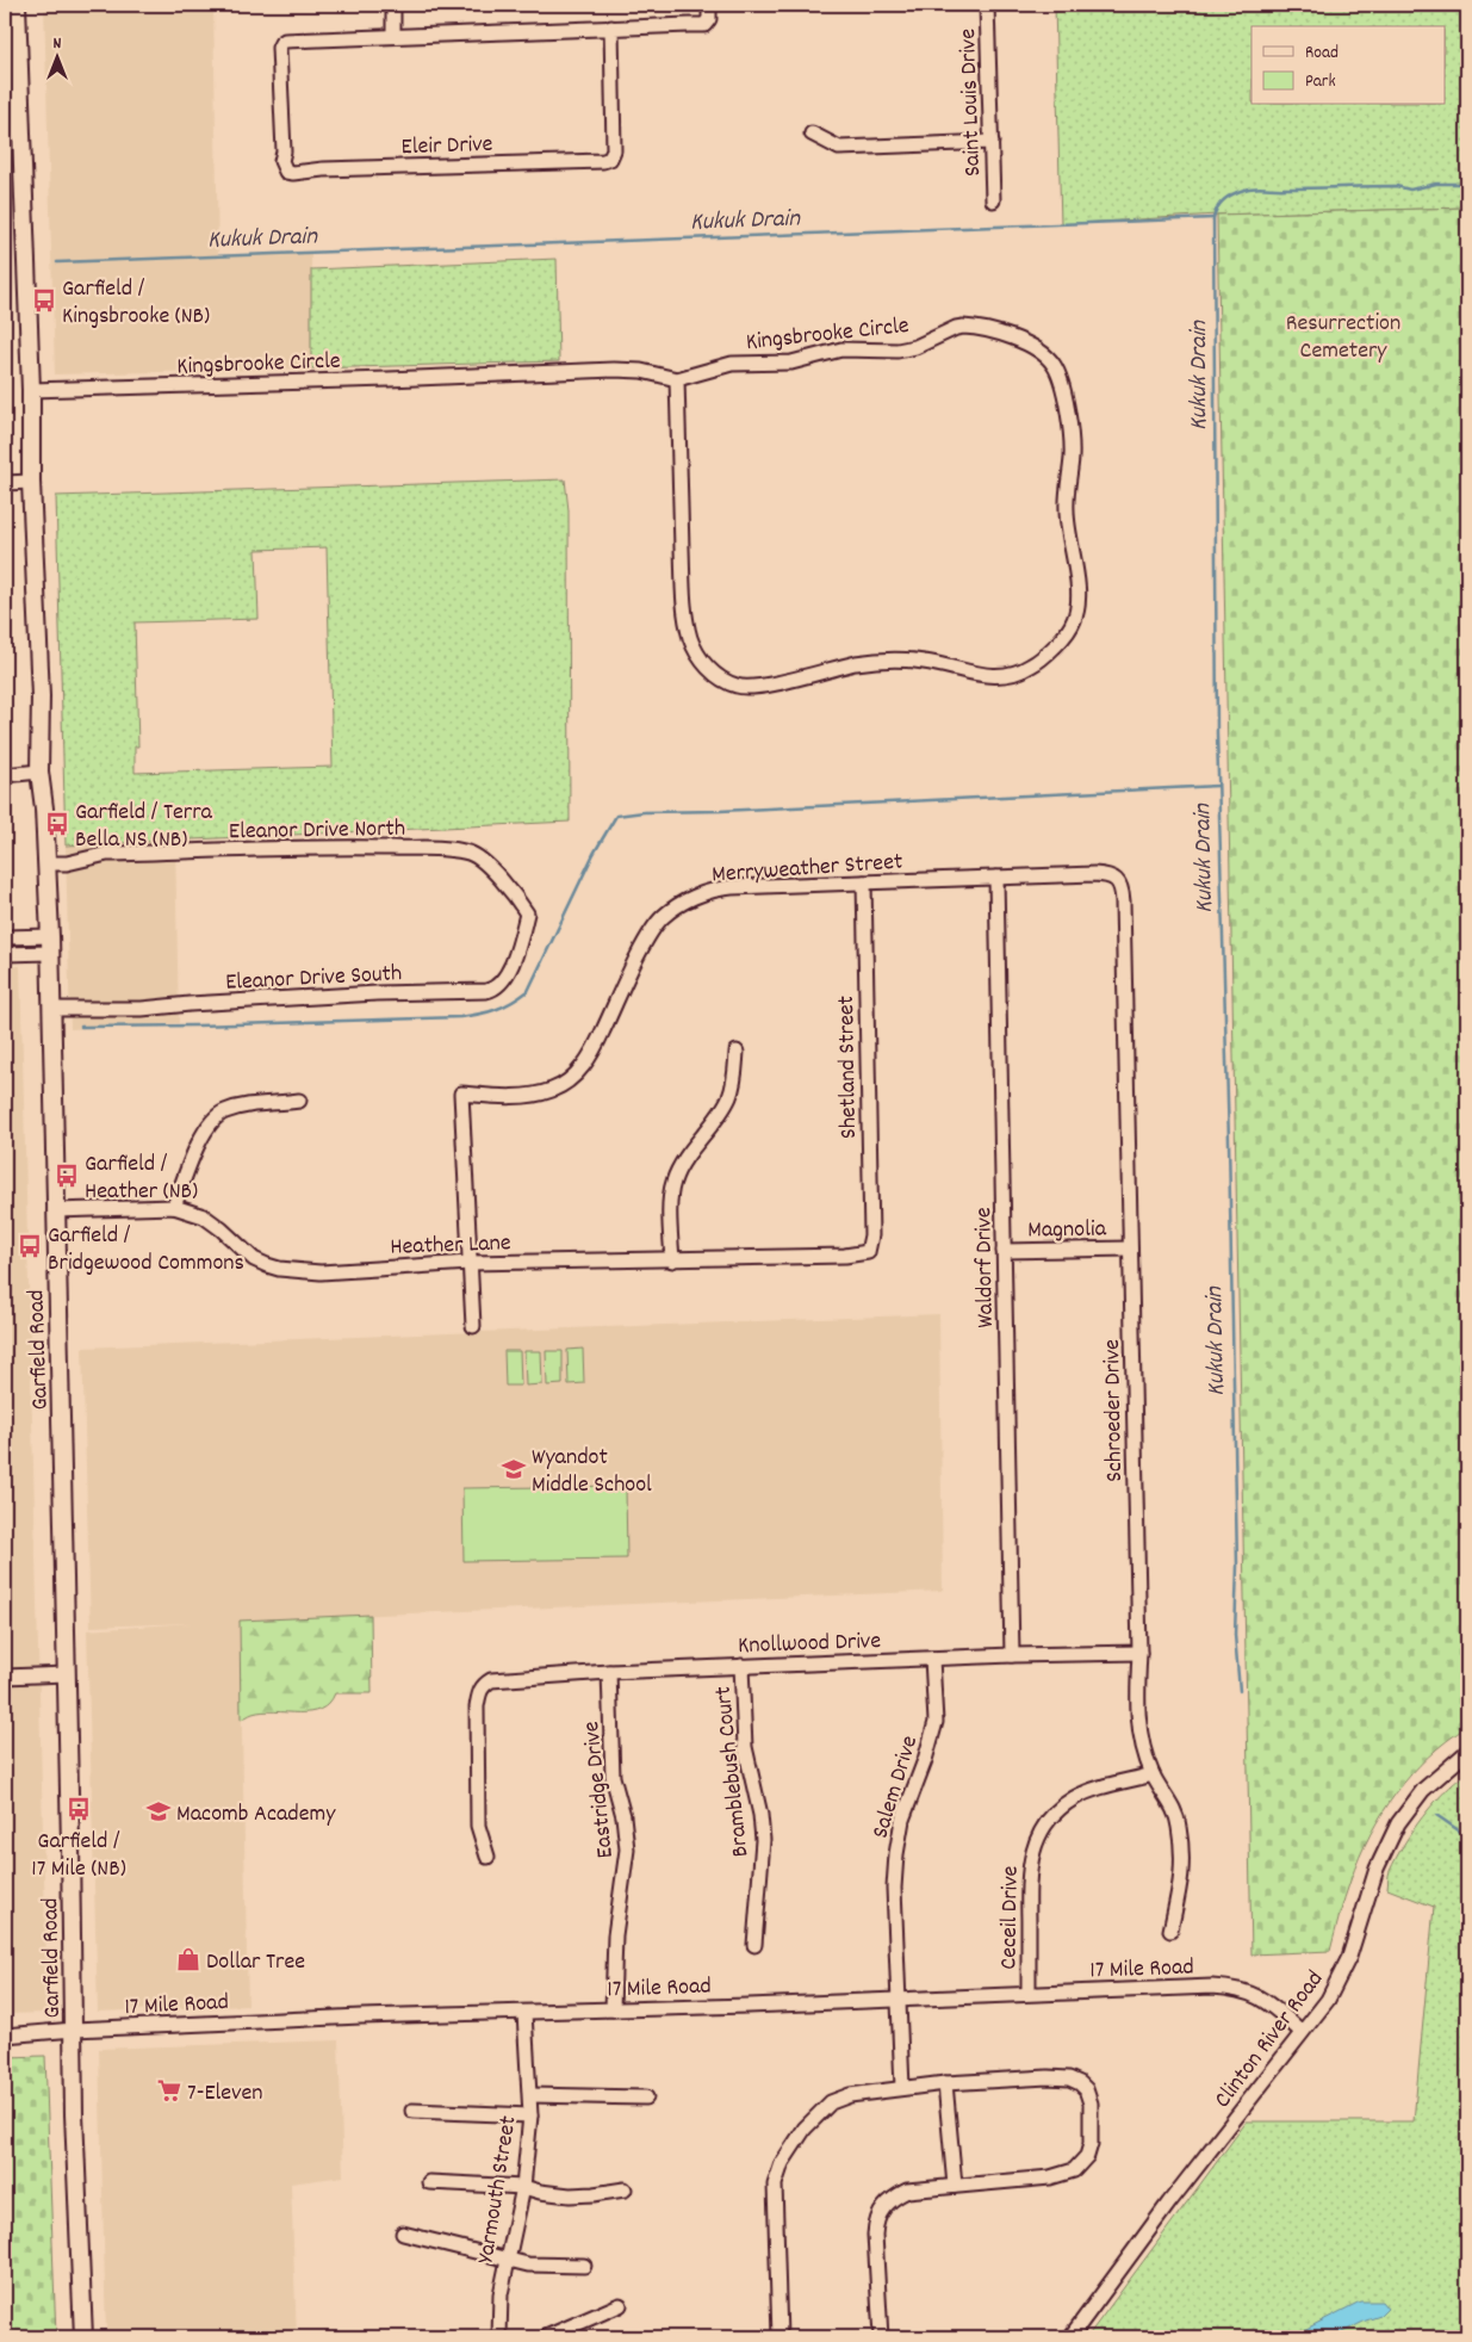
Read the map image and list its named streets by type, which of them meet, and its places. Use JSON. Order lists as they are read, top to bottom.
{
  "streets": {
    "main road": ["Garfield Road"],
    "street": [
      "Saint Louis Drive",
      "Eleir Drive",
      "Kingsbrooke Circle",
      "Eleanor Drive North",
      "Merryweather Street",
      "Eleanor Drive South",
      "Shetland Street",
      "Magnolia",
      "Heather Lane",
      "Waldorf Drive",
      "Schroeder Drive",
      "Knollwood Drive",
      "Bramblebush Court",
      "Salem Drive",
      "Eastridge Drive",
      "Ceceil Drive",
      "17 Mile Road",
      "Clinton River Road",
      "Yarmouth Street"
    ]
  },
  "crossings": [
    ["Kingsbrooke Circle", "Garfield Road"],
    ["Eleanor Drive North", "Eleanor Drive South"],
    ["Eleanor Drive North", "Garfield Road"],
    ["Merryweather Street", "Shetland Street"],
    ["Merryweather Street", "Heather Lane"],
    ["Merryweather Street", "Waldorf Drive"],
    ["Merryweather Street", "Schroeder Drive"],
    ["Eleanor Drive South", "Garfield Road"],
    ["Shetland Street", "Heather Lane"],
    ["Magnolia", "Waldorf Drive"],
    ["Magnolia", "Schroeder Drive"],
    ["Heather Lane", "Garfield Road"],
    ["Waldorf Drive", "Knollwood Drive"],
    ["Garfield Road", "17 Mile Road"],
    ["Schroeder Drive", "Knollwood Drive"],
    ["Schroeder Drive", "Ceceil Drive"],
    ["Knollwood Drive", "Bramblebush Court"],
    ["Knollwood Drive", "Salem Drive"],
    ["Knollwood Drive", "Eastridge Drive"],
    ["Salem Drive", "17 Mile Road"],
    ["Eastridge Drive", "17 Mile Road"],
    ["Ceceil Drive", "17 Mile Road"],
    ["17 Mile Road", "Clinton River Road"],
    ["17 Mile Road", "Yarmouth Street"]
  ],
  "water": ["Kukuk Drain"],
  "parks": ["Resurrection Cemetery"],
  "places": {
    "bus stop": [
      "Garfield / Kingsbrooke (NB)",
      "Garfield / Terra Bella NS (NB)",
      "Garfield / Heather (NB)",
      "Garfield / Bridgewood Commons",
      "Garfield / 17 Mile (NB)"
    ],
    "school or university": ["Wyandot Middle School", "Macomb Academy"],
    "shop": ["Dollar Tree"],
    "supermarket": ["7-Eleven"]
  },
  "legend": ["Road", "Park"],
  "north": "top"
}
